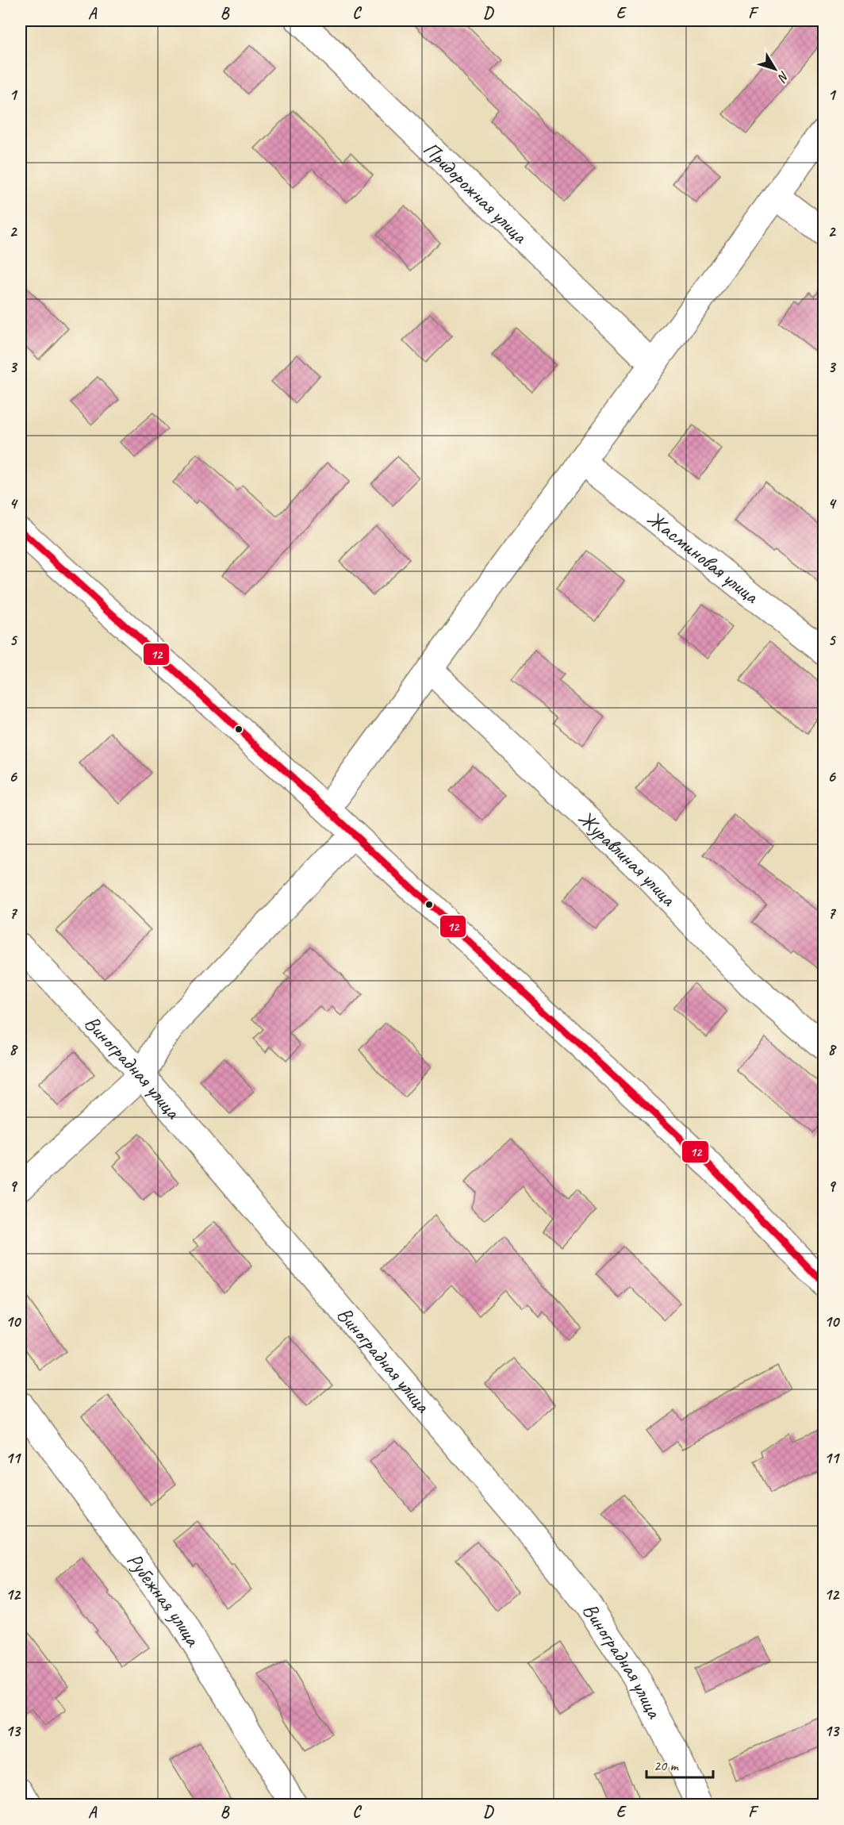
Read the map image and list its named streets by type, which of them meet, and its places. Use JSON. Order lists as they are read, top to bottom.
{
  "streets": {
    "street": [
      "Придорожная улица",
      "Жасминовая улица",
      "Журавлиная улица",
      "Виноградная улица",
      "Рубежная улица"
    ]
  },
  "lines": ["transit line 12"],
  "scale_bar": "20 m",
  "north": "bottom right",
  "grid": {
    "columns": [
      "A",
      "B",
      "C",
      "D",
      "E",
      "F"
    ],
    "rows": [
      "1",
      "2",
      "3",
      "4",
      "5",
      "6",
      "7",
      "8",
      "9",
      "10",
      "11",
      "12",
      "13"
    ]
  }
}
